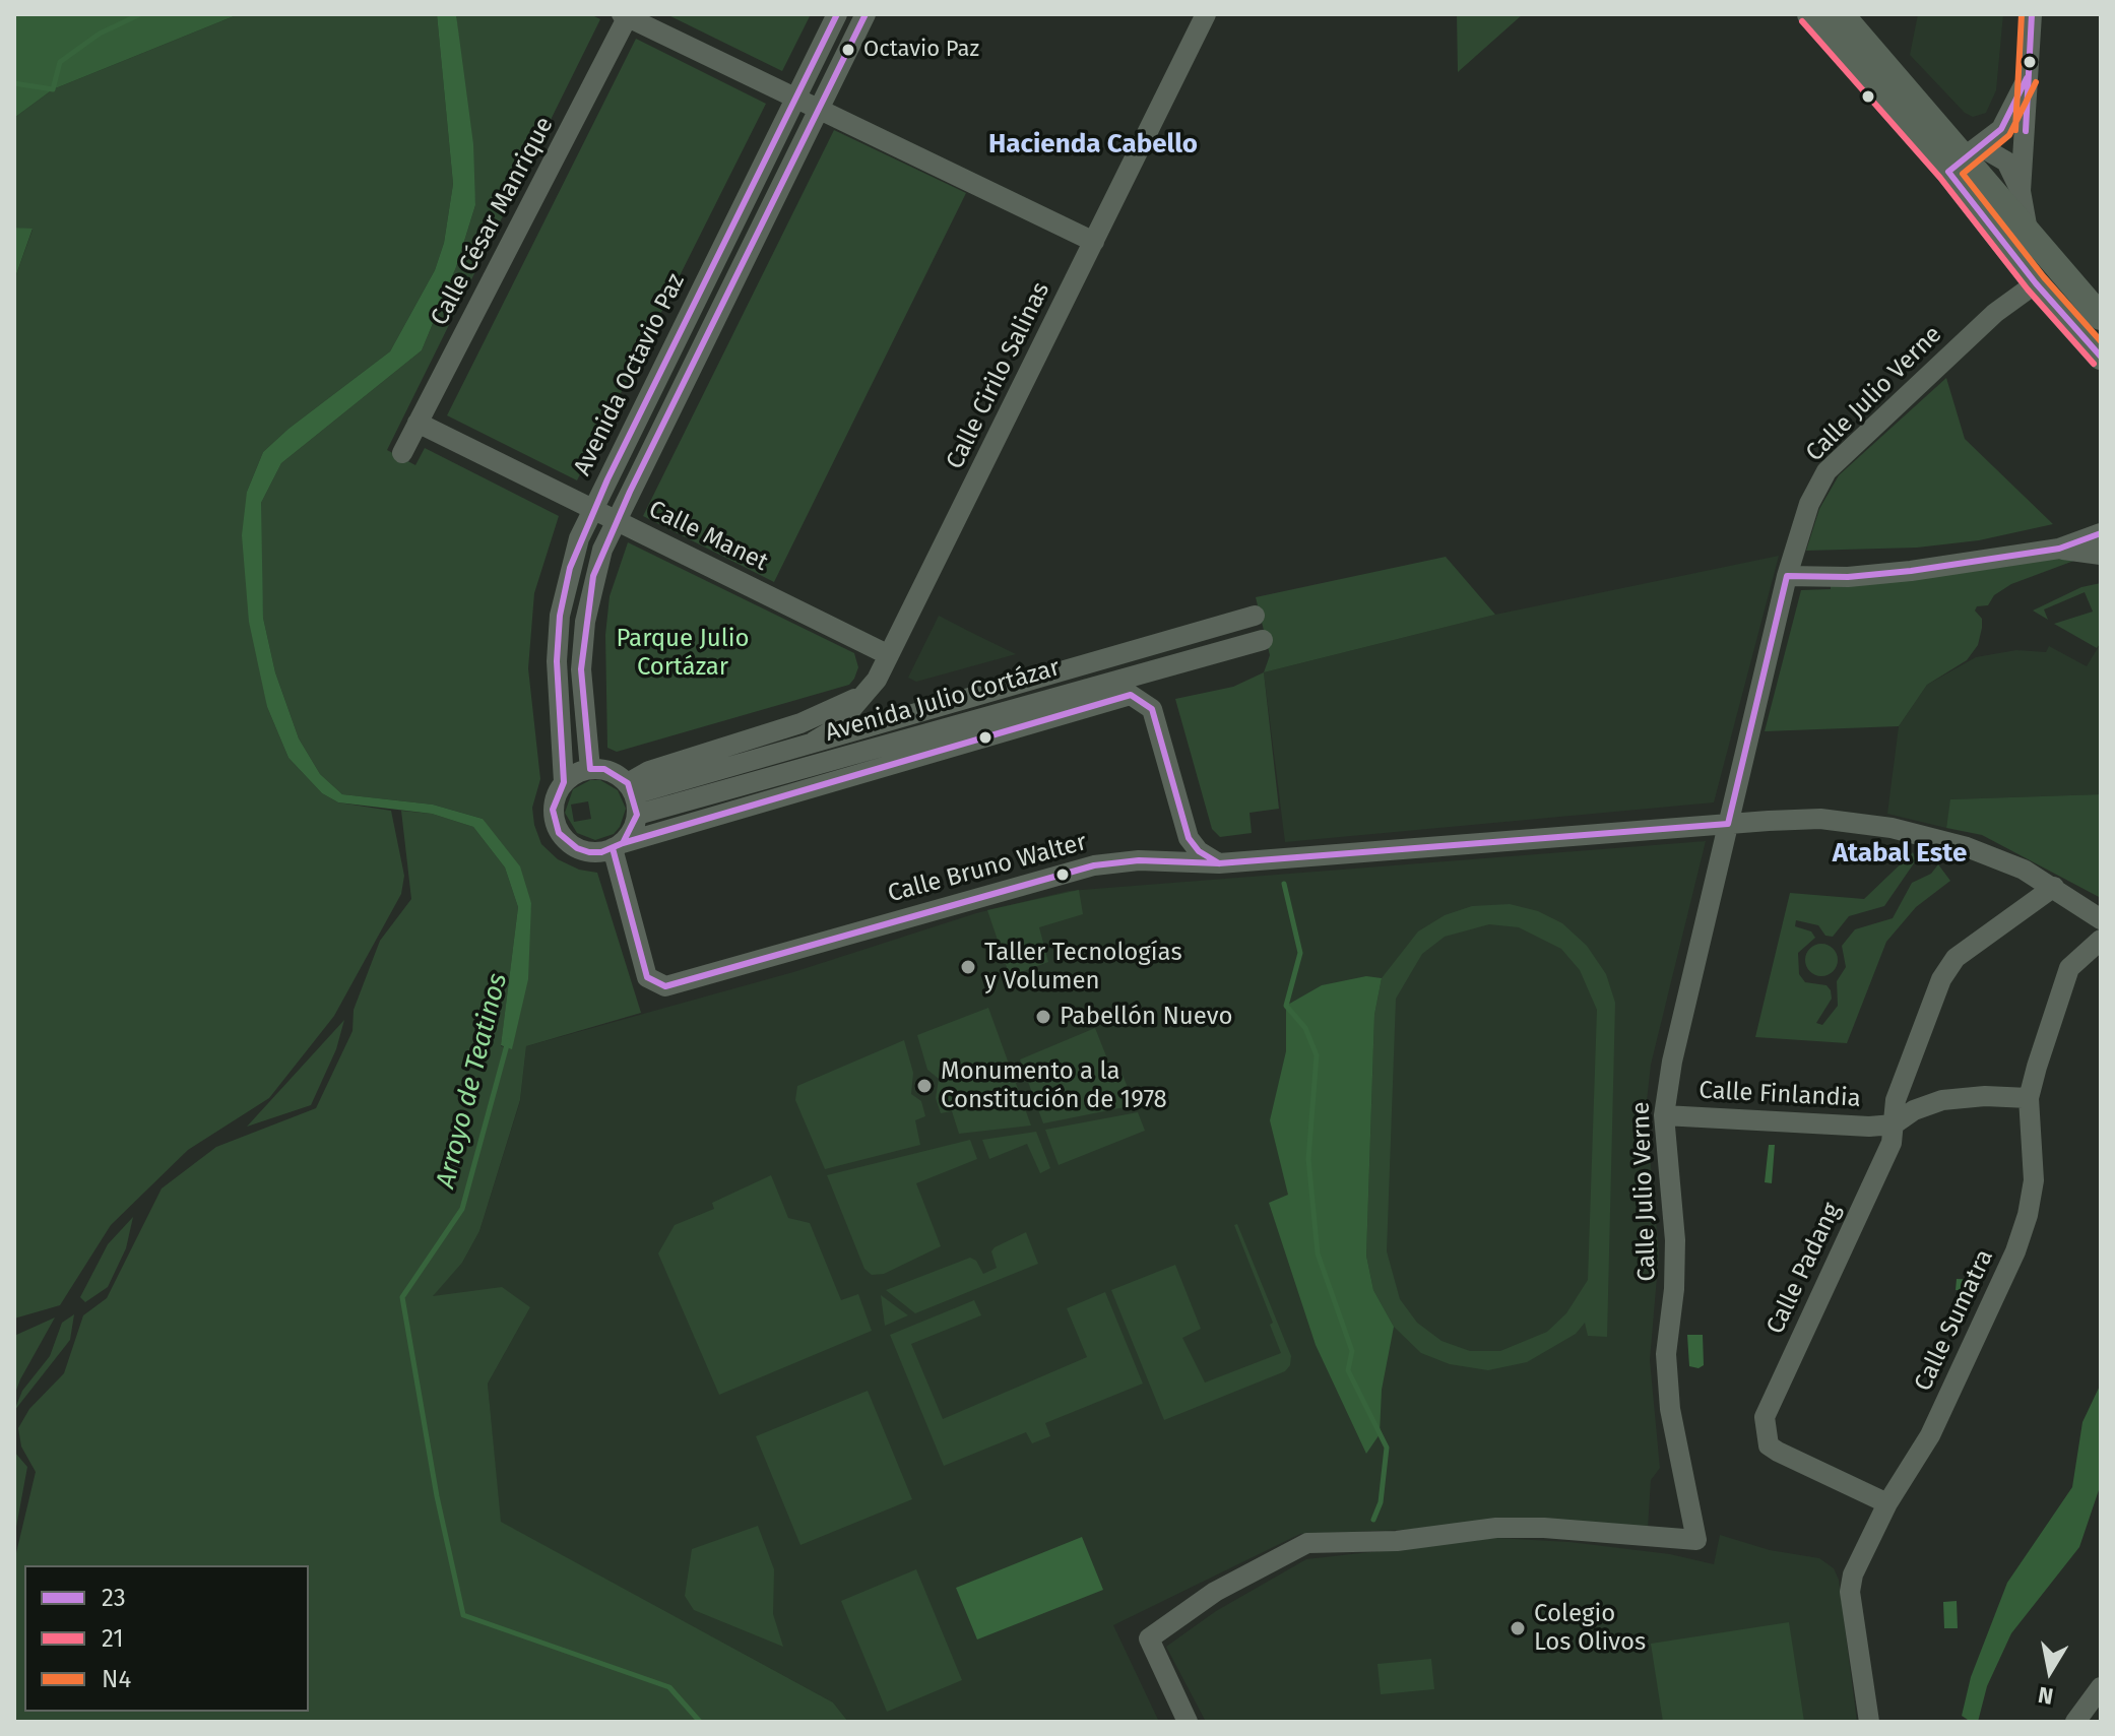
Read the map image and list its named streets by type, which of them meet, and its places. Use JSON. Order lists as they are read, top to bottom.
{
  "streets": {
    "street": [
      "Calle César Manrique",
      "Avenida Octavio Paz",
      "Calle Cirilo Salinas",
      "Calle Julio Verne",
      "Calle Manet",
      "Avenida Julio Cortázar",
      "Calle Bruno Walter",
      "Calle Finlandia",
      "Calle Padang",
      "Calle Sumatra"
    ]
  },
  "crossings": [
    ["Calle César Manrique", "Calle Manet"],
    ["Avenida Octavio Paz", "Calle Manet"],
    ["Avenida Octavio Paz", "Avenida Julio Cortázar"],
    ["Avenida Octavio Paz", "Calle Bruno Walter"],
    ["Calle Cirilo Salinas", "Calle Manet"],
    ["Calle Cirilo Salinas", "Avenida Julio Cortázar"],
    ["Calle Julio Verne", "Calle Bruno Walter"],
    ["Calle Julio Verne", "Calle Finlandia"],
    ["Avenida Julio Cortázar", "Calle Bruno Walter"],
    ["Calle Finlandia", "Calle Padang"],
    ["Calle Padang", "Calle Sumatra"]
  ],
  "districts": ["Hacienda Cabello", "Atabal Este"],
  "water": ["Arroyo de Teatinos"],
  "parks": ["Parque Julio Cortázar"],
  "places": [
    "Octavio Paz",
    "Taller Tecnologías y Volumen",
    "Pabellón Nuevo",
    "Monumento a la Constitución de 1978",
    "Colegio Los Olivos"
  ],
  "lines": ["transit line 23", "transit line N4", "transit line 21"],
  "legend": ["23", "21", "N4"],
  "north": "bottom"
}
